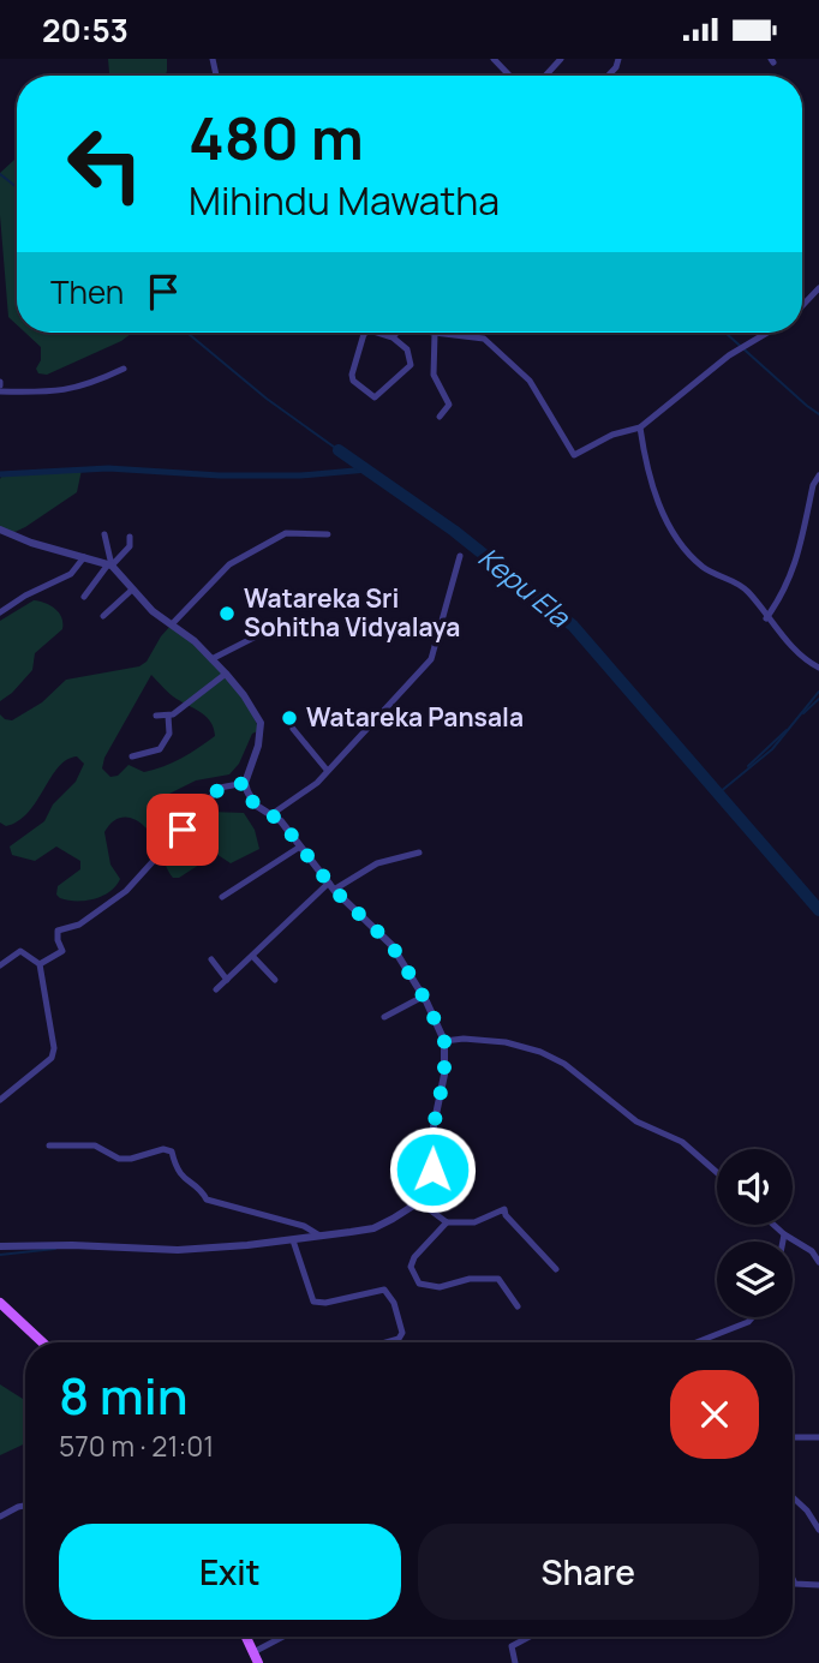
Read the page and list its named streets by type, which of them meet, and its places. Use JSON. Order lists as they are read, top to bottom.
{
  "water": ["Kepu Ela"],
  "places": ["Watareka Sri Sohitha Vidyalaya", "Watareka Pansala"],
  "page": {
    "status": "20:53",
    "turn": ["480 m", "Mihindu Mawatha"],
    "then": "Then",
    "heading": ["8 min", "570 m · 21:01"],
    "buttons": ["Exit", "Share"]
  }
}
